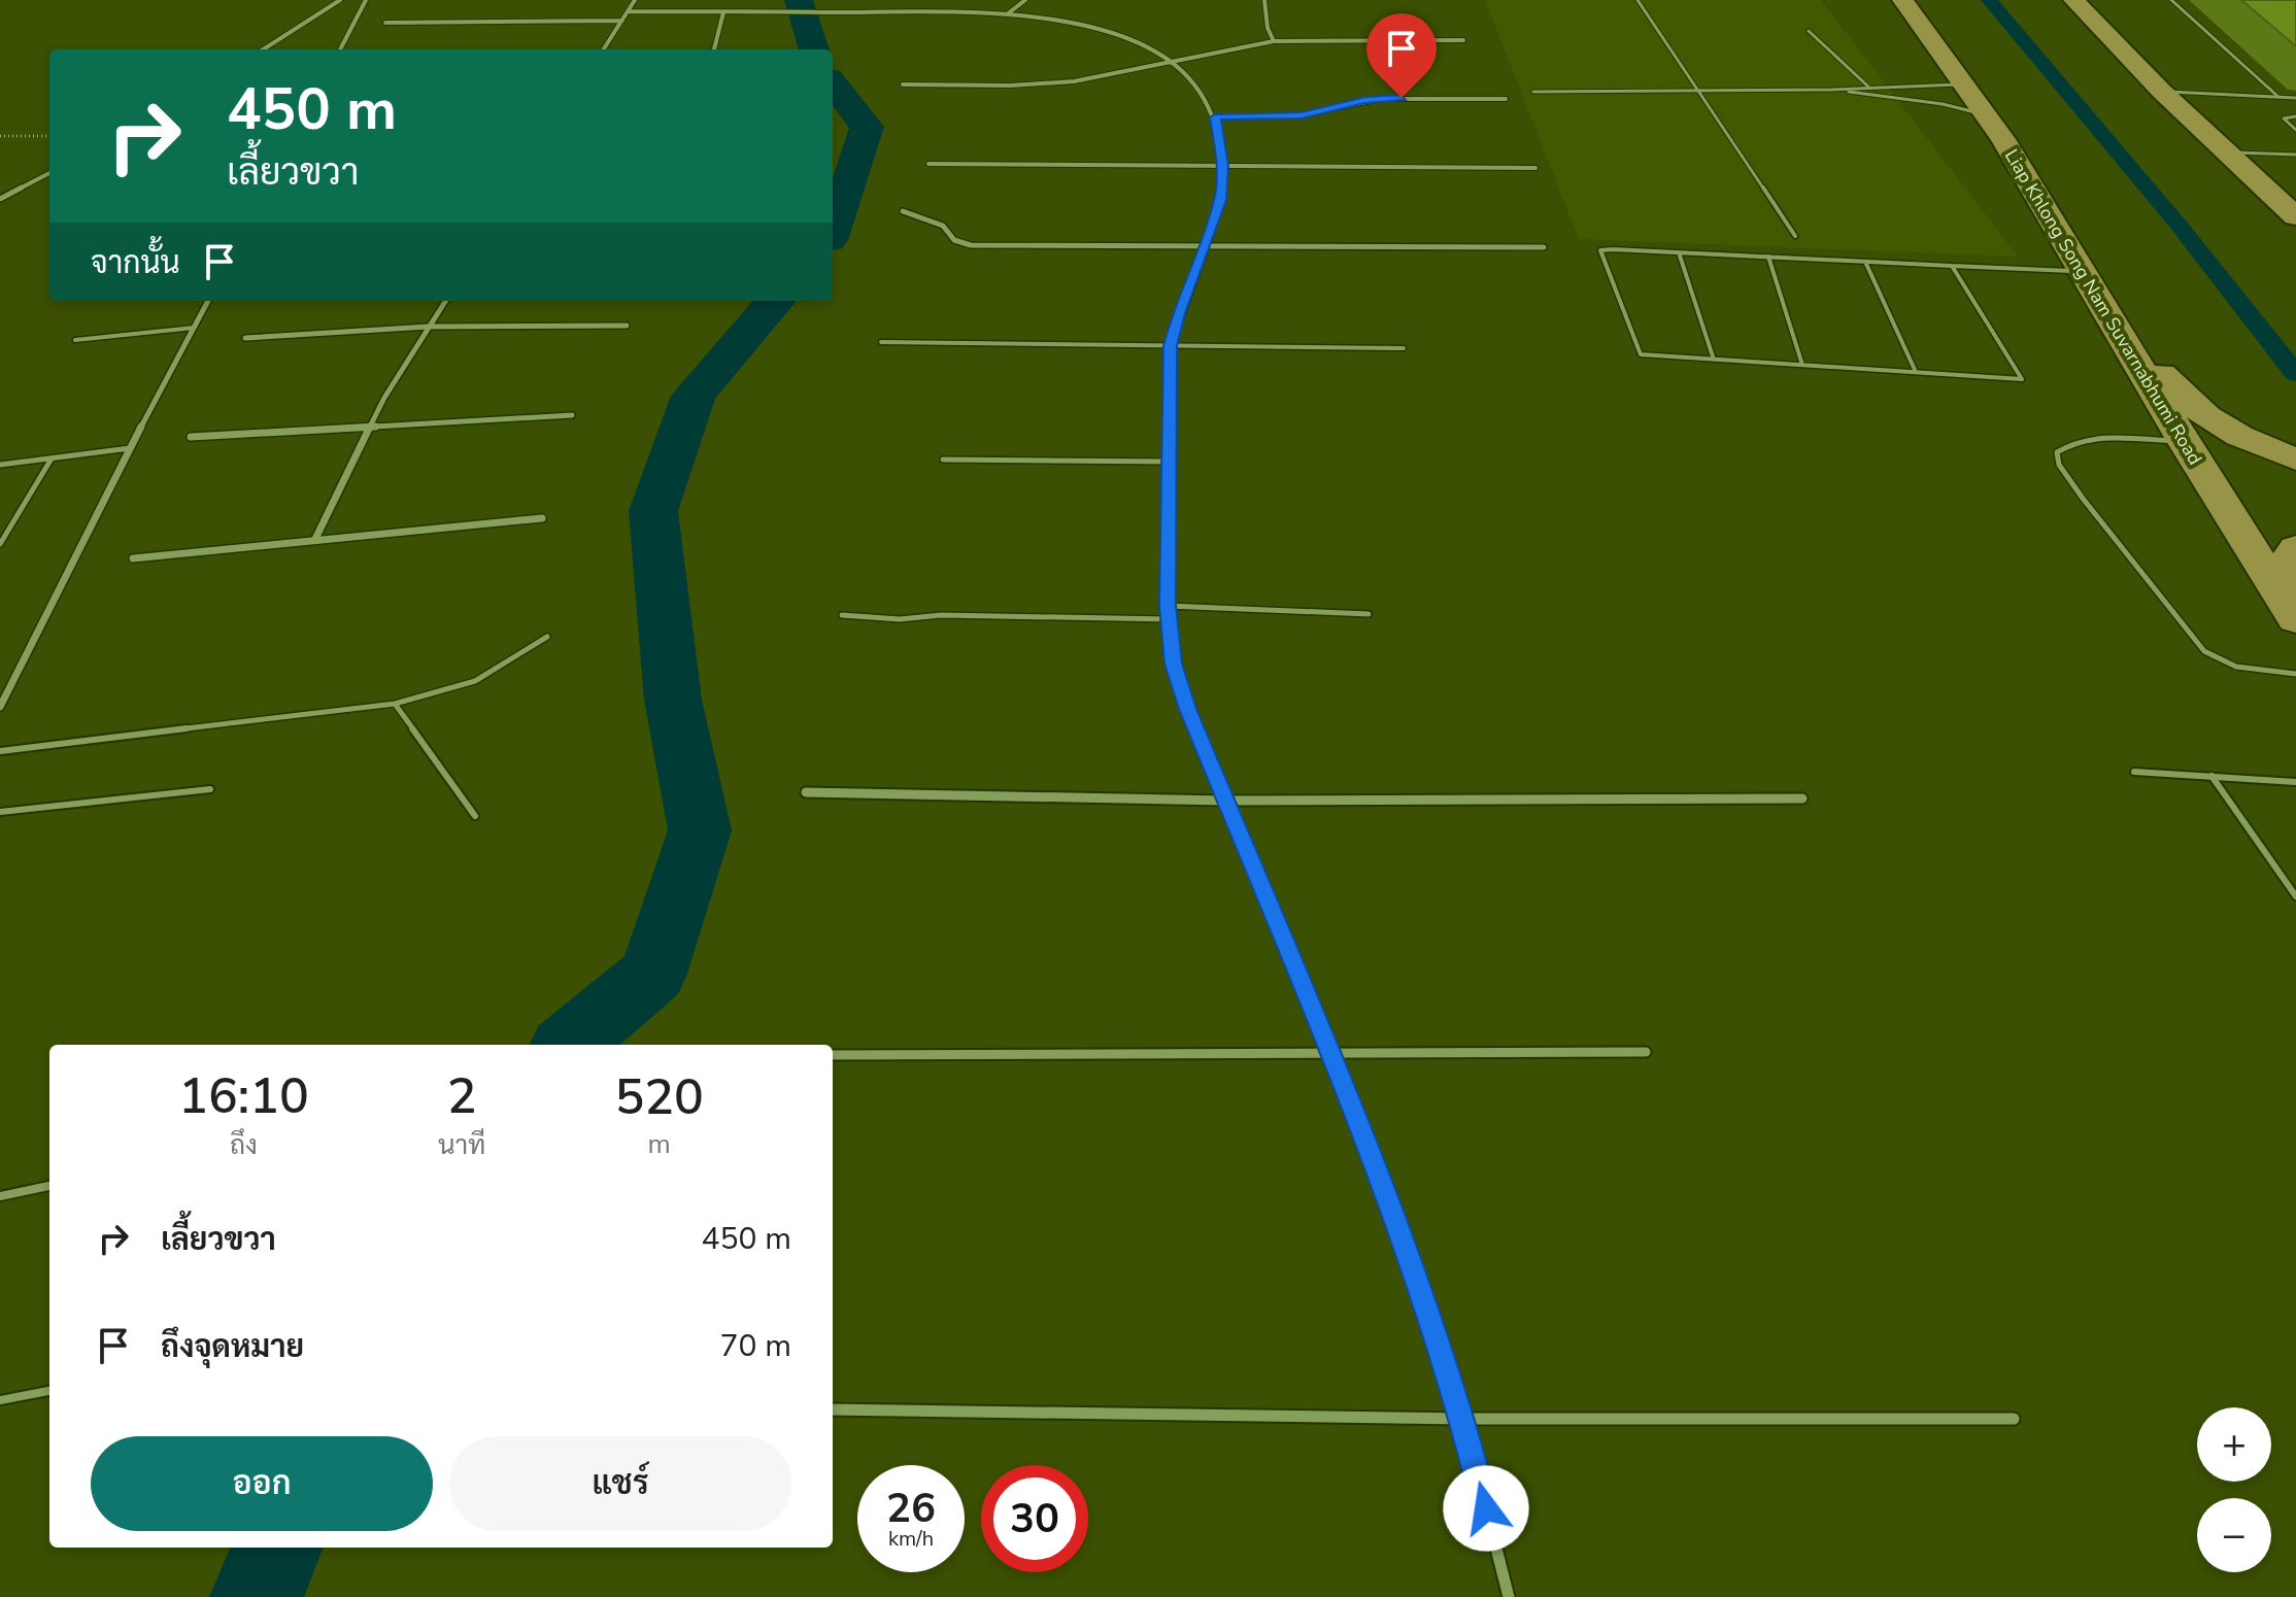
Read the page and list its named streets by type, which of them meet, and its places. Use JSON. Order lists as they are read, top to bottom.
{
  "streets": {
    "main road": ["Liap Khlong Song Nam Suvarnabhumi Road"]
  },
  "page": {
    "turn": ["450 m", "เลี้ยวขวา"],
    "then": "จากนั้น",
    "eta": [
      "16:10",
      "ถึง",
      "2",
      "นาที",
      "520",
      "m"
    ],
    "list": [
      {
        "name": "เลี้ยวขวา",
        "value": "450 m"
      },
      {
        "name": "ถึงจุดหมาย",
        "value": "70 m"
      }
    ],
    "map_buttons": ["+", "−"],
    "buttons": ["ออก", "แชร์"],
    "speed": "26 km/h",
    "limit": "30"
  }
}
